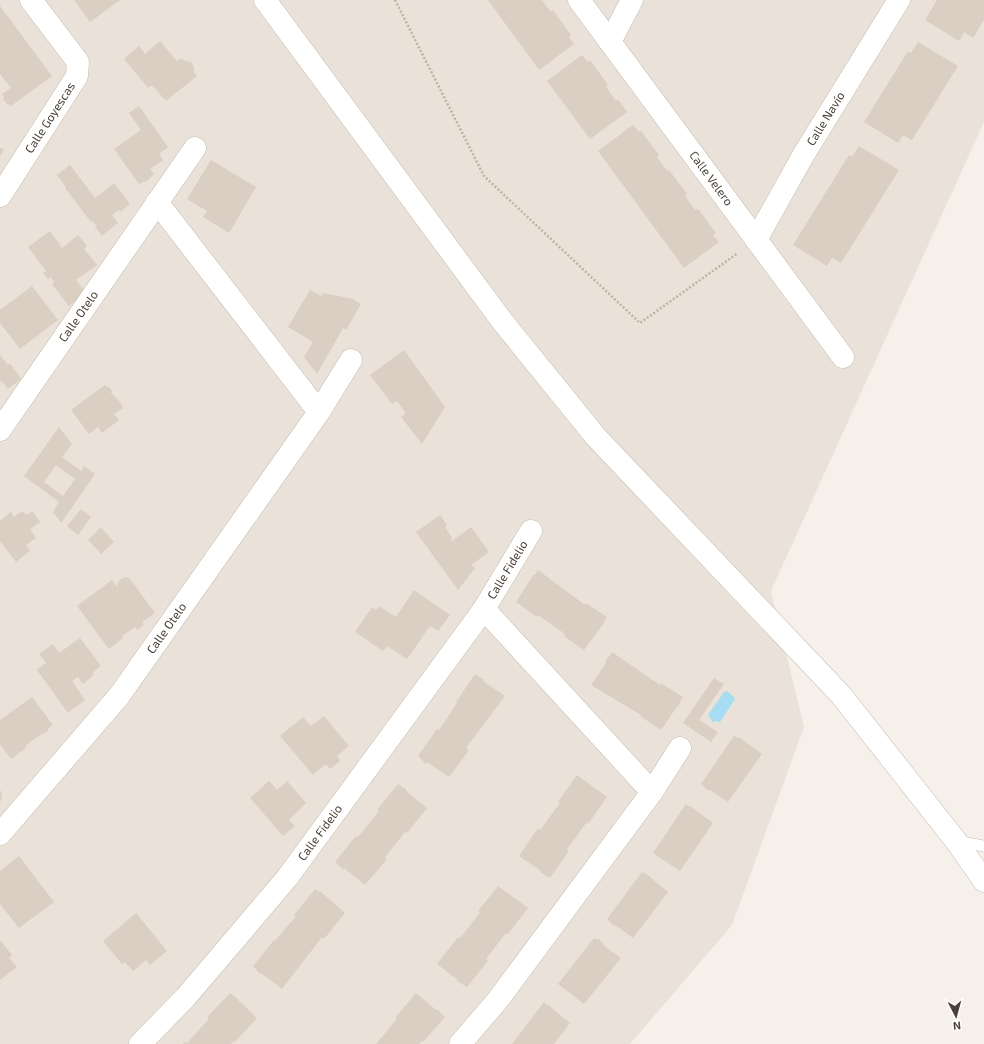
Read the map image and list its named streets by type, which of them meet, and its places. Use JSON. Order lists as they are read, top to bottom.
{
  "streets": {
    "street": [
      "Calle Goyescas",
      "Calle Navío",
      "Calle Velero",
      "Calle Otelo",
      "Calle Fidelio"
    ]
  },
  "crossings": [
    ["Calle Navío", "Calle Velero"]
  ],
  "north": "bottom"
}
